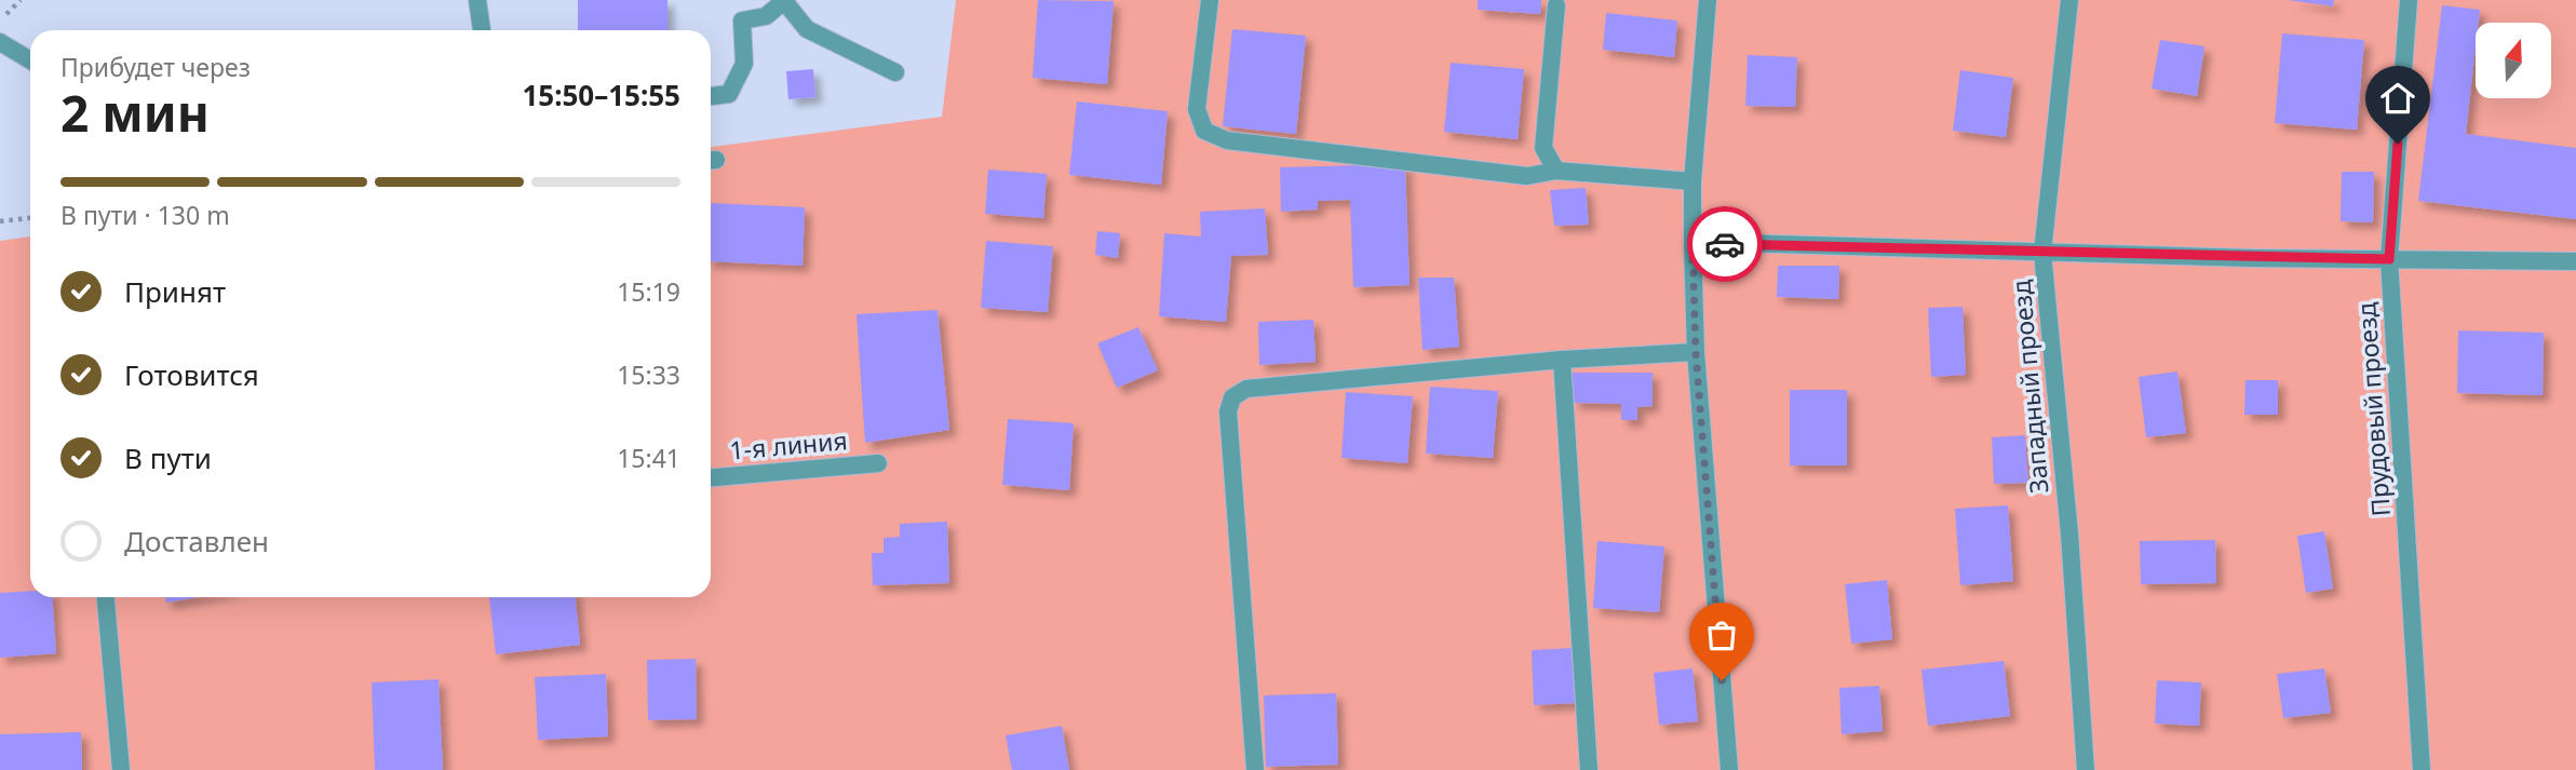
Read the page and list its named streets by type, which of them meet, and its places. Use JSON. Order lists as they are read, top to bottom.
{
  "streets": {
    "lane": ["Западный проезд", "Прудовый проезд", "1-я линия"]
  },
  "north": "top",
  "page": {
    "heading": ["2 мин", "Прибудет через", "15:50–15:55"],
    "bar": "В пути · 130 m",
    "list": [
      ["Принят", "15:19"],
      ["Готовится", "15:33"],
      ["В пути", "15:41"],
      "Доставлен"
    ]
  }
}
